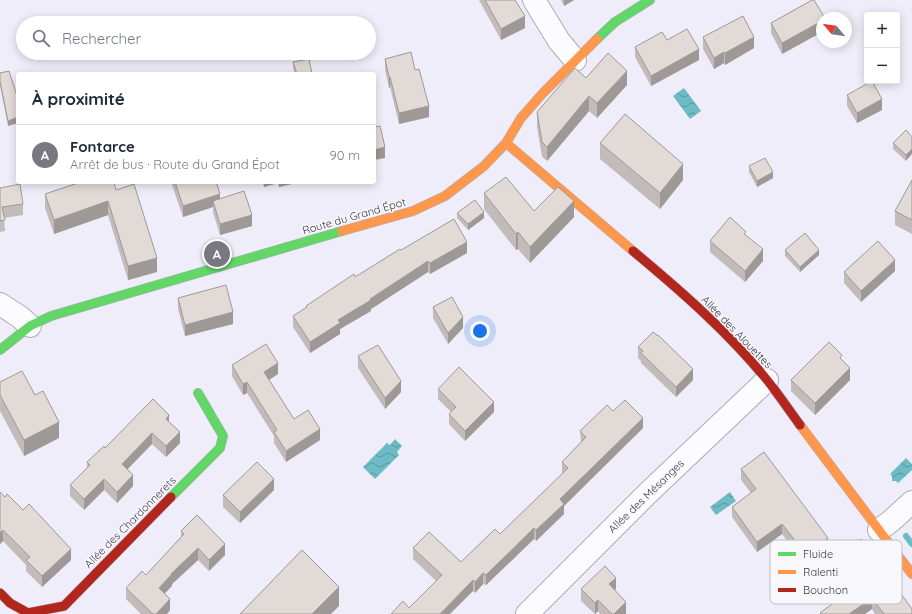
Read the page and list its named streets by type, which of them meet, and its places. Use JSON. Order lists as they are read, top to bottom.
{
  "streets": {
    "street": [
      "Route du Grand Épot",
      "Allée des Alouettes",
      "Allée des Mésanges",
      "Allée des Chardonnerets"
    ]
  },
  "crossings": [
    ["Route du Grand Épot", "Allée des Alouettes"],
    ["Allée des Alouettes", "Allée des Mésanges"]
  ],
  "legend": ["Fluide", "Ralenti", "Bouchon"],
  "north": "top left",
  "page": {
    "map_buttons": ["+", "−"],
    "search": "Rechercher",
    "heading": "À proximité",
    "list": [
      {
        "mark": "A",
        "name": "Fontarce",
        "note": "Arrêt de bus · Route du Grand Épot",
        "value": "90 m"
      }
    ],
    "pins": "A"
  }
}
